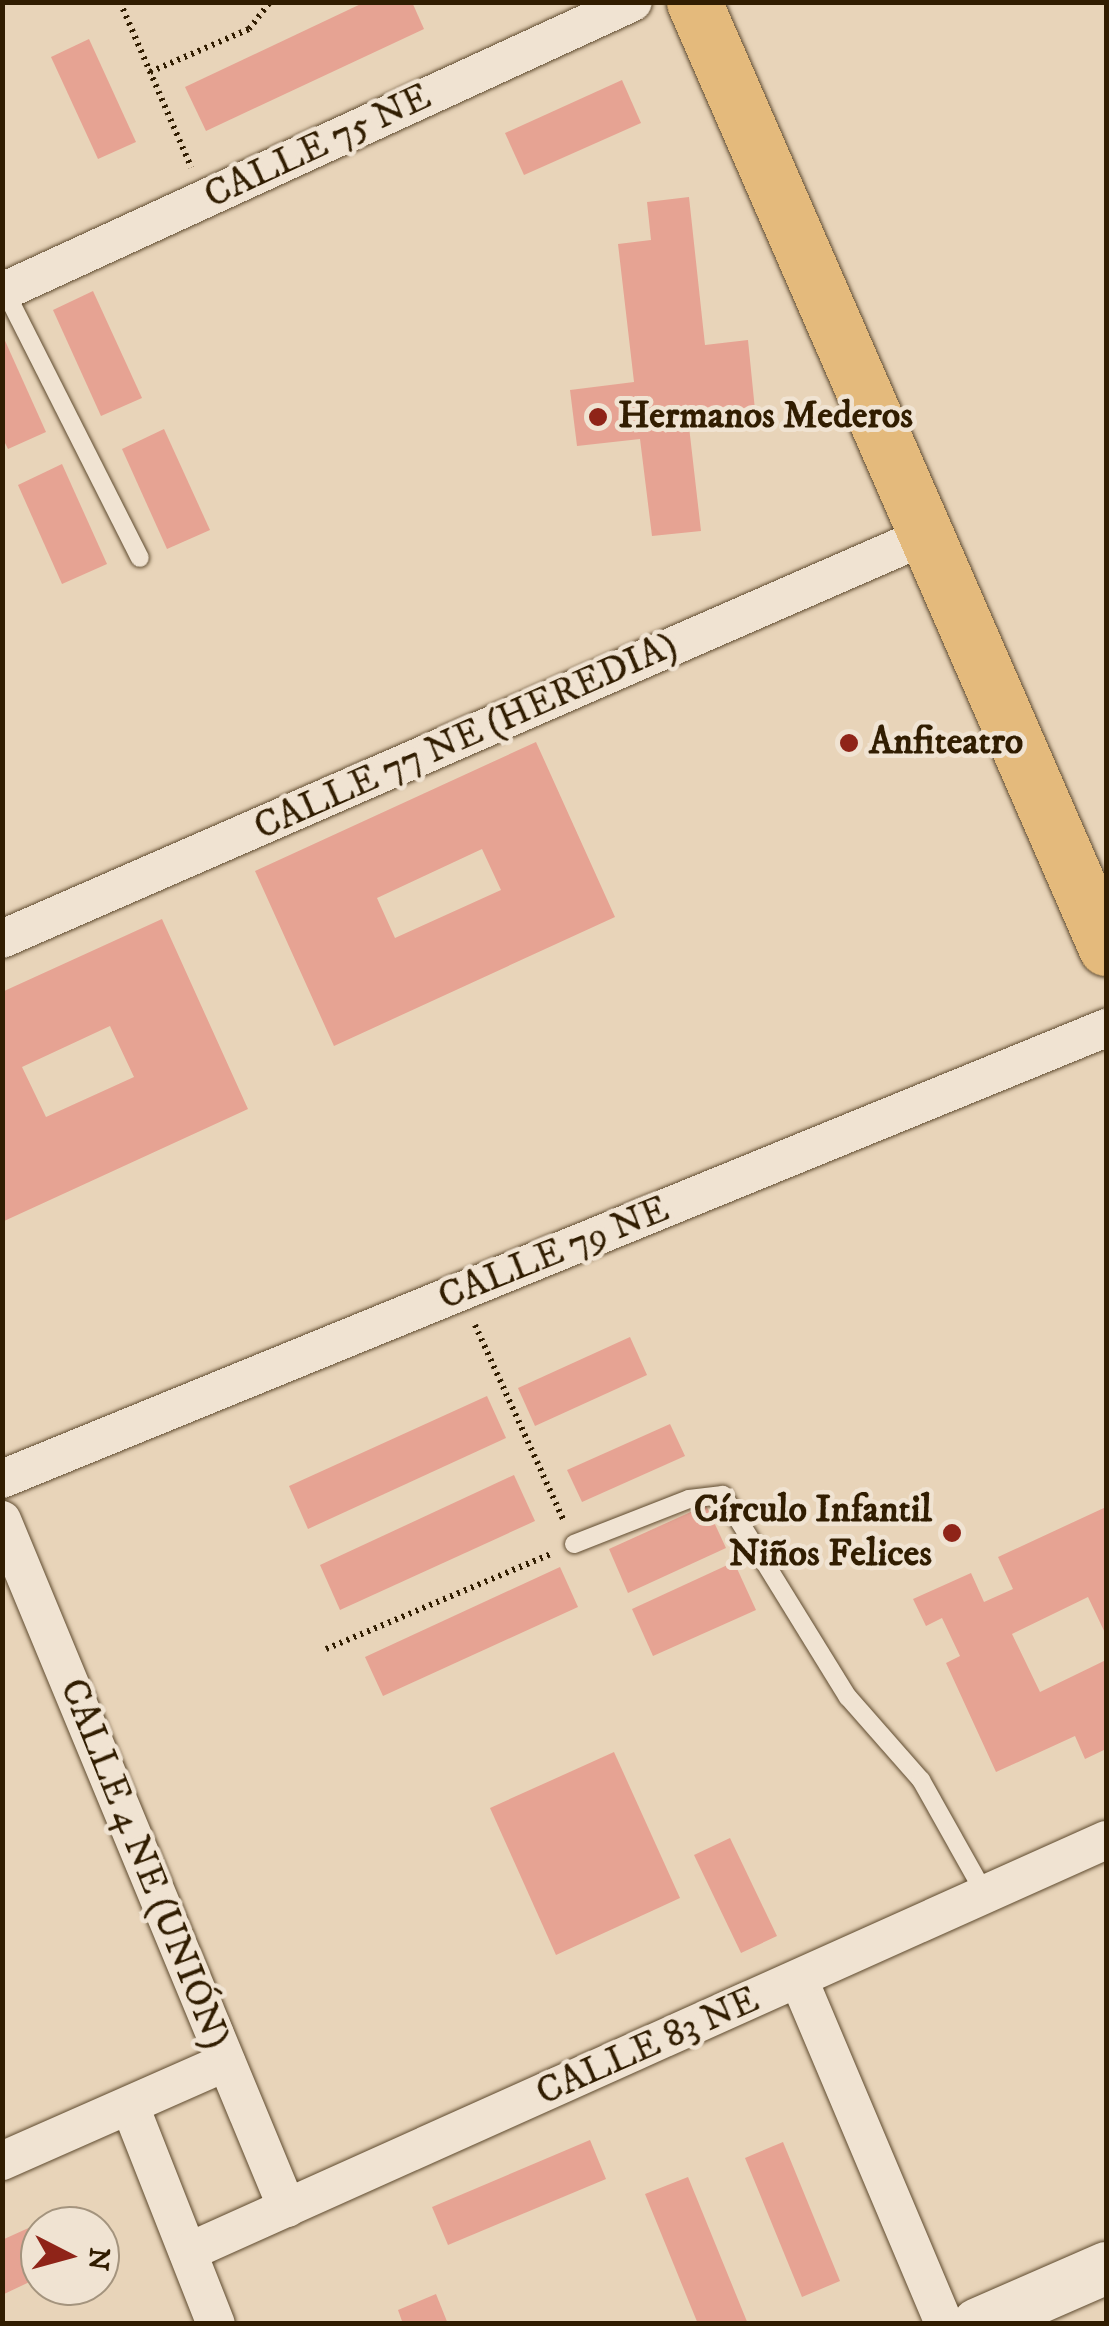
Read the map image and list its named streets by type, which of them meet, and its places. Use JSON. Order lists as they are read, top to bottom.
{
  "streets": {
    "street": [
      "CALLE 75 NE",
      "CALLE 77 NE (HEREDIA)",
      "CALLE 79 NE",
      "CALLE 4 NE (UNIÓN)",
      "CALLE 83 NE"
    ]
  },
  "crossings": [
    ["CALLE 4 NE (UNIÓN)", "CALLE 83 NE"]
  ],
  "places": ["Hermanos Mederos", "Anfiteatro", "Círculo Infantil Niños Felices"],
  "north": "right"
}
